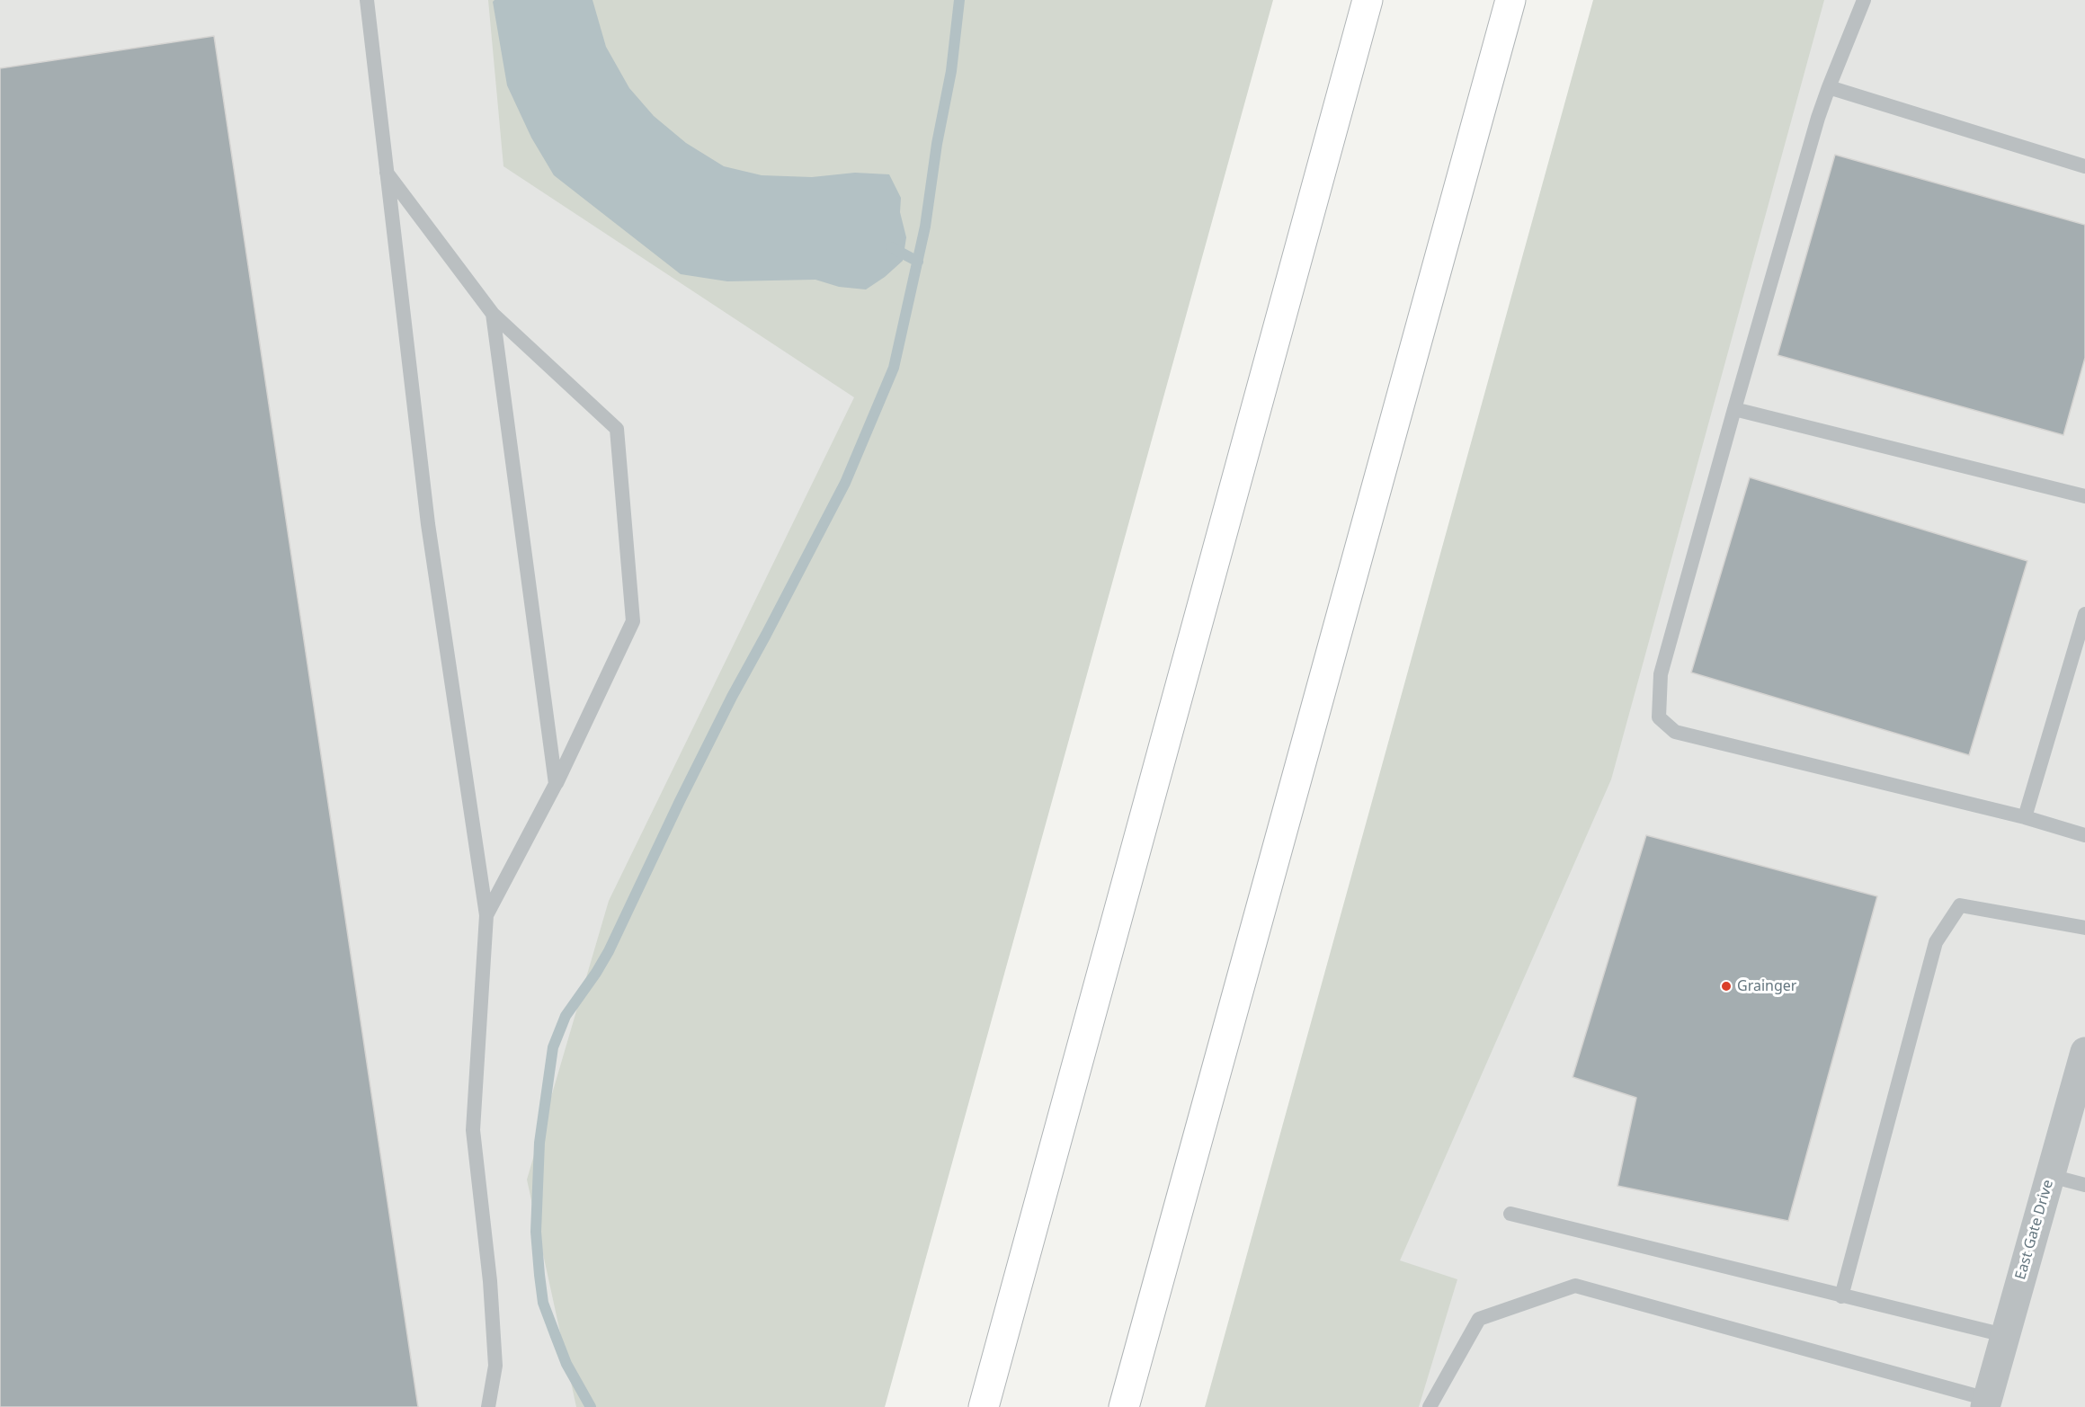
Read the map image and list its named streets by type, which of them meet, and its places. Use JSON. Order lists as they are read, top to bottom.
{
  "streets": {
    "street": ["East Gate Drive"]
  },
  "places": ["Grainger"]
}
